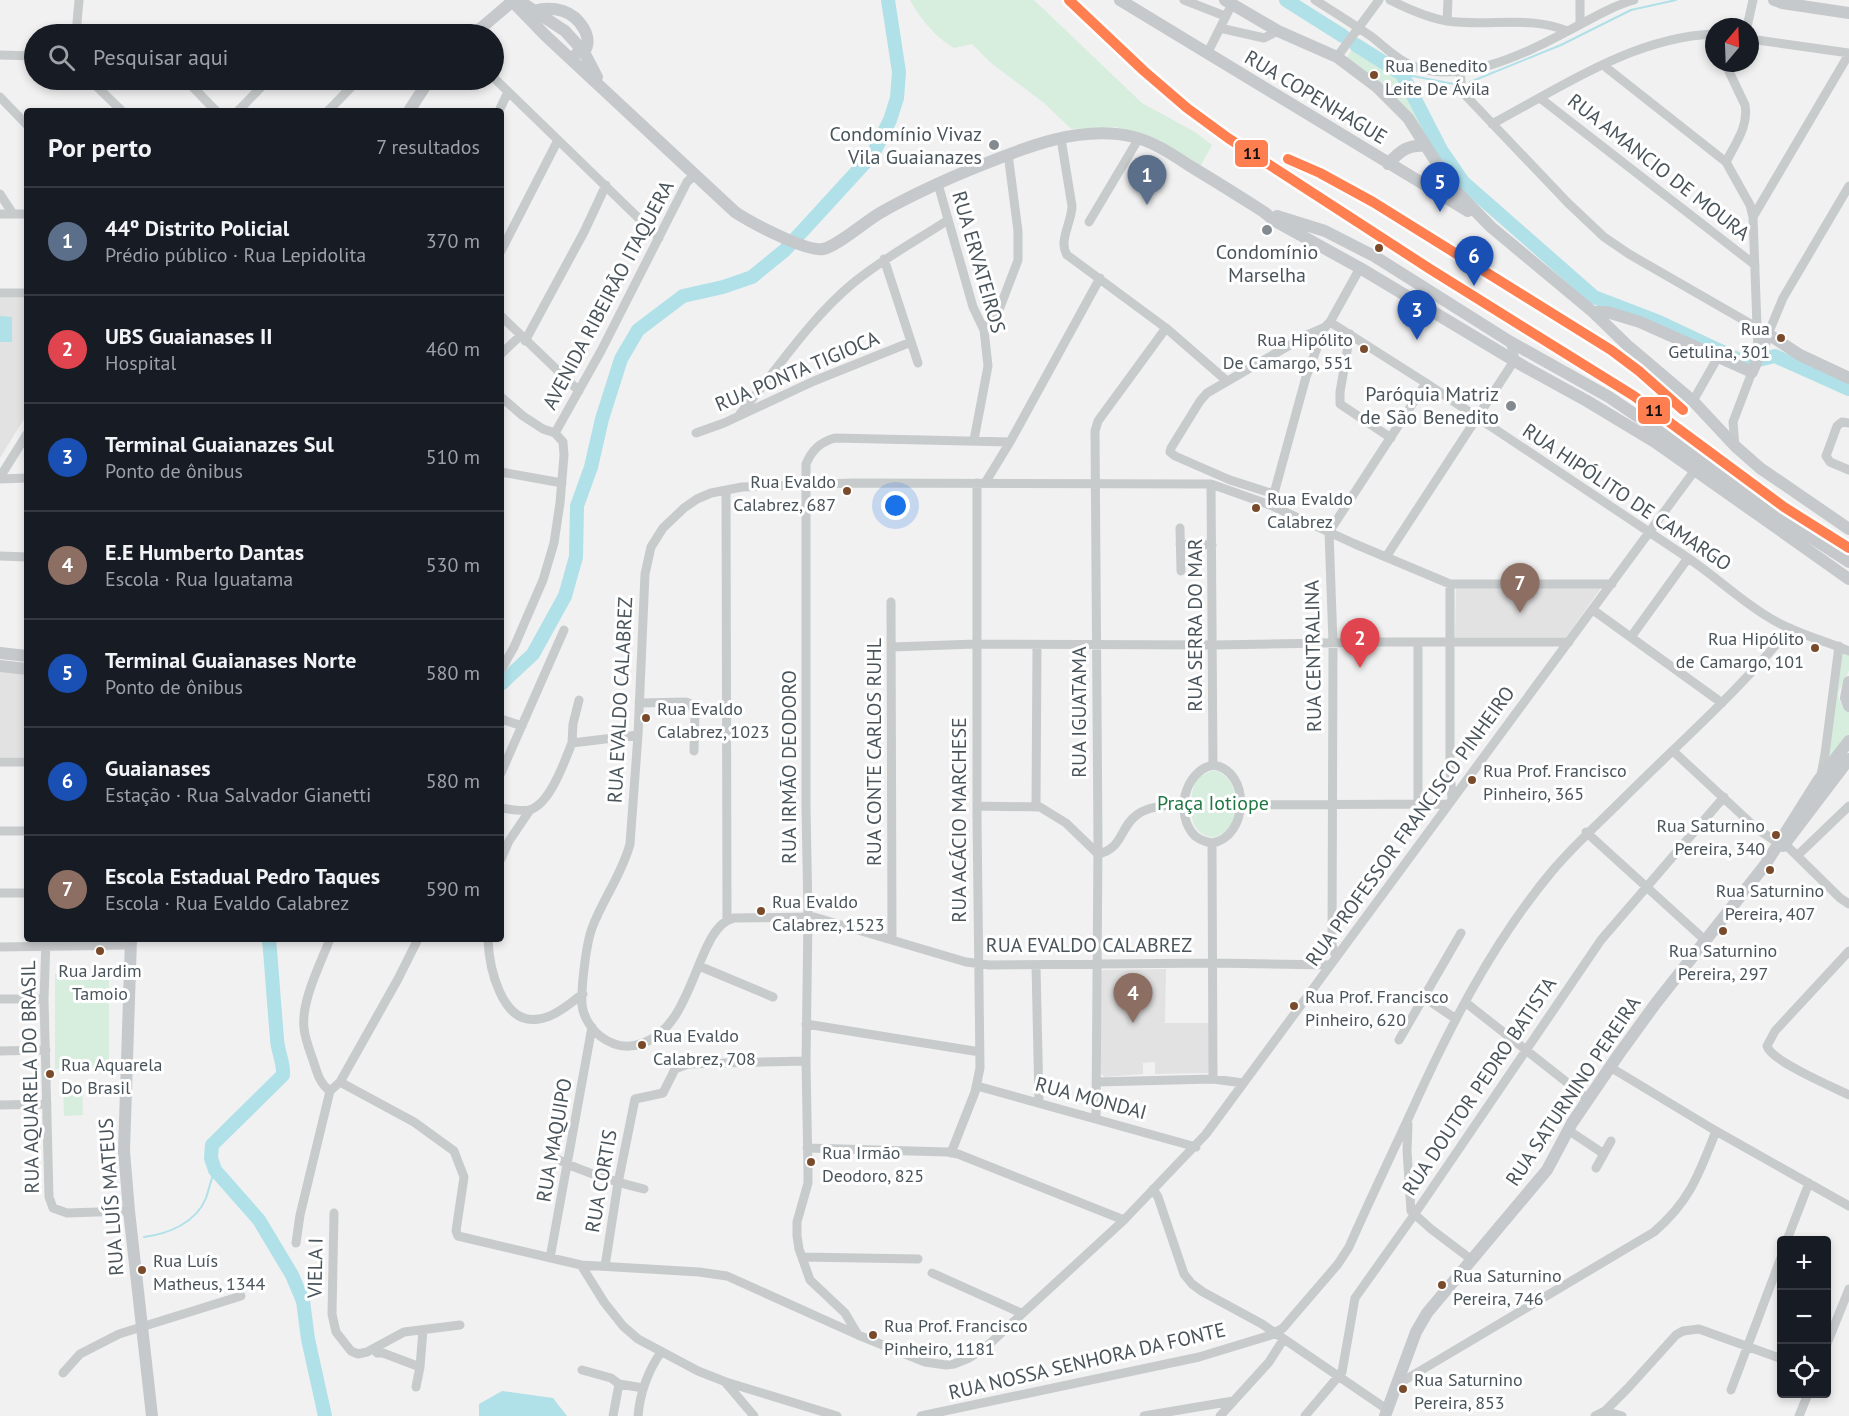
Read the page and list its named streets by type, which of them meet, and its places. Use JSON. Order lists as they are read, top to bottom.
{
  "streets": {
    "main road": ["RUA COPENHAGUE", "RUA SATURNINO PEREIRA", "RUA LUÍS MATEUS"],
    "street": [
      "RUA AMANCIO DE MOURA",
      "RUA ERVATEIROS",
      "AVENIDA RIBEIRÃO ITAQUERA",
      "RUA PONTA TIGIOCA",
      "RUA HIPÓLITO DE CAMARGO",
      "RUA SERRA DO MAR",
      "RUA CENTRALINA",
      "RUA EVALDO CALABREZ",
      "RUA IGUATAMA",
      "RUA CONTE CARLOS RUHL",
      "RUA IRMÃO DEODORO",
      "RUA ACÁCIO MARCHESE",
      "RUA PROFESSOR FRANCISCO PINHEIRO",
      "RUA AQUARELA DO BRASIL",
      "RUA DOUTOR PEDRO BATISTA",
      "RUA MONDAI",
      "RUA MAQUIPO",
      "RUA CORTIS",
      "VIELA I",
      "RUA NOSSA SENHORA DA FONTE"
    ]
  },
  "crossings": [
    ["RUA ERVATEIROS", "RUA IRMÃO DEODORO"],
    ["RUA HIPÓLITO DE CAMARGO", "RUA PROFESSOR FRANCISCO PINHEIRO"],
    ["RUA HIPÓLITO DE CAMARGO", "RUA SATURNINO PEREIRA"],
    ["RUA HIPÓLITO DE CAMARGO", "RUA NOSSA SENHORA DA FONTE"],
    ["RUA SERRA DO MAR", "RUA EVALDO CALABREZ"],
    ["RUA CENTRALINA", "RUA EVALDO CALABREZ"],
    ["RUA CENTRALINA", "RUA PROFESSOR FRANCISCO PINHEIRO"],
    ["RUA EVALDO CALABREZ", "RUA IGUATAMA"],
    ["RUA EVALDO CALABREZ", "RUA CONTE CARLOS RUHL"],
    ["RUA EVALDO CALABREZ", "RUA IRMÃO DEODORO"],
    ["RUA EVALDO CALABREZ", "RUA ACÁCIO MARCHESE"],
    ["RUA EVALDO CALABREZ", "RUA PROFESSOR FRANCISCO PINHEIRO"],
    ["RUA EVALDO CALABREZ", "RUA MAQUIPO"],
    ["RUA IGUATAMA", "RUA MONDAI"],
    ["RUA IRMÃO DEODORO", "RUA PROFESSOR FRANCISCO PINHEIRO"],
    ["RUA IRMÃO DEODORO", "RUA CORTIS"],
    ["RUA ACÁCIO MARCHESE", "RUA MONDAI"],
    ["RUA PROFESSOR FRANCISCO PINHEIRO", "RUA MONDAI"],
    ["RUA PROFESSOR FRANCISCO PINHEIRO", "RUA MAQUIPO"],
    ["RUA PROFESSOR FRANCISCO PINHEIRO", "RUA CORTIS"],
    ["RUA AQUARELA DO BRASIL", "RUA LUÍS MATEUS"]
  ],
  "parks": ["Praça Iotiope"],
  "places": [
    "Rua Benedito Leite De Ávila",
    "Condomínio Vivaz Vila Guaianazes",
    "Condomínio Marselha",
    "Rua Getulina, 301",
    "Rua Hipólito De Camargo, 551",
    "Paróquia Matriz de São Benedito",
    "Rua Evaldo Calabrez, 687",
    "Rua Evaldo Calabrez",
    "Rua Hipólito de Camargo, 101",
    "Rua Evaldo Calabrez, 1023",
    "Rua Prof. Francisco Pinheiro, 365",
    "Rua Saturnino Pereira, 340",
    "Rua Saturnino Pereira, 407",
    "Rua Evaldo Calabrez, 1523",
    "Rua Saturnino Pereira, 297",
    "Rua Jardim Tamoio",
    "Rua Prof. Francisco Pinheiro, 620",
    "Rua Evaldo Calabrez, 708",
    "Rua Aquarela Do Brasil",
    "Rua Irmão Deodoro, 825",
    "Rua Luís Matheus, 1344",
    "Rua Saturnino Pereira, 746",
    "Rua Prof. Francisco Pinheiro, 1181",
    "Rua Saturnino Pereira, 853"
  ],
  "lines": ["transit line 11"],
  "north": "top",
  "page": {
    "search": "Pesquisar aqui",
    "heading": ["Por perto", "7 resultados"],
    "pins": [
      "1",
      "5",
      "6",
      "3",
      "7",
      "2",
      "4"
    ],
    "list": [
      {
        "mark": "1",
        "name": "44º Distrito Policial",
        "note": "Prédio público · Rua Lepidolita",
        "value": "370 m"
      },
      {
        "mark": "2",
        "name": "UBS Guaianases II",
        "note": "Hospital",
        "value": "460 m"
      },
      {
        "mark": "3",
        "name": "Terminal Guaianazes Sul",
        "note": "Ponto de ônibus",
        "value": "510 m"
      },
      {
        "mark": "4",
        "name": "E.E Humberto Dantas",
        "note": "Escola · Rua Iguatama",
        "value": "530 m"
      },
      {
        "mark": "5",
        "name": "Terminal Guaianases Norte",
        "note": "Ponto de ônibus",
        "value": "580 m"
      },
      {
        "mark": "6",
        "name": "Guaianases",
        "note": "Estação · Rua Salvador Gianetti",
        "value": "580 m"
      },
      {
        "mark": "7",
        "name": "Escola Estadual Pedro Taques",
        "note": "Escola · Rua Evaldo Calabrez",
        "value": "590 m"
      }
    ],
    "map_buttons": ["+", "−"]
  }
}
